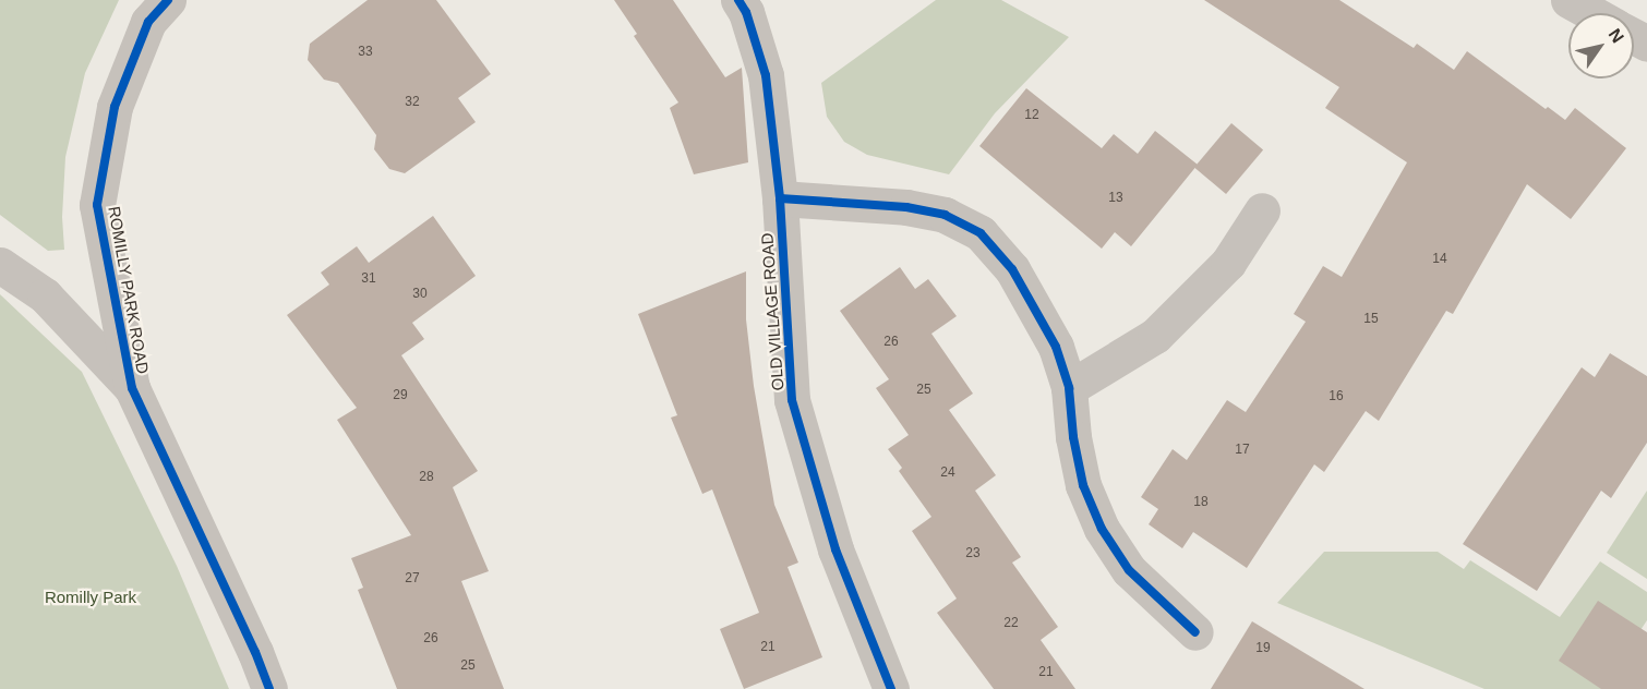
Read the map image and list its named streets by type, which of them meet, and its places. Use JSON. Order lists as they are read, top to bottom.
{
  "streets": {
    "street": ["ROMILLY PARK ROAD", "OLD VILLAGE ROAD"]
  },
  "parks": ["Romilly Park"],
  "house_numbers": [
    "33",
    "32",
    "12",
    "13",
    "14",
    "31",
    "30",
    "15",
    "26",
    "25",
    "29",
    "16",
    "17",
    "24",
    "28",
    "18",
    "23",
    "27",
    "22",
    "26",
    "21",
    "19",
    "25",
    "21"
  ],
  "north": "top right"
}
